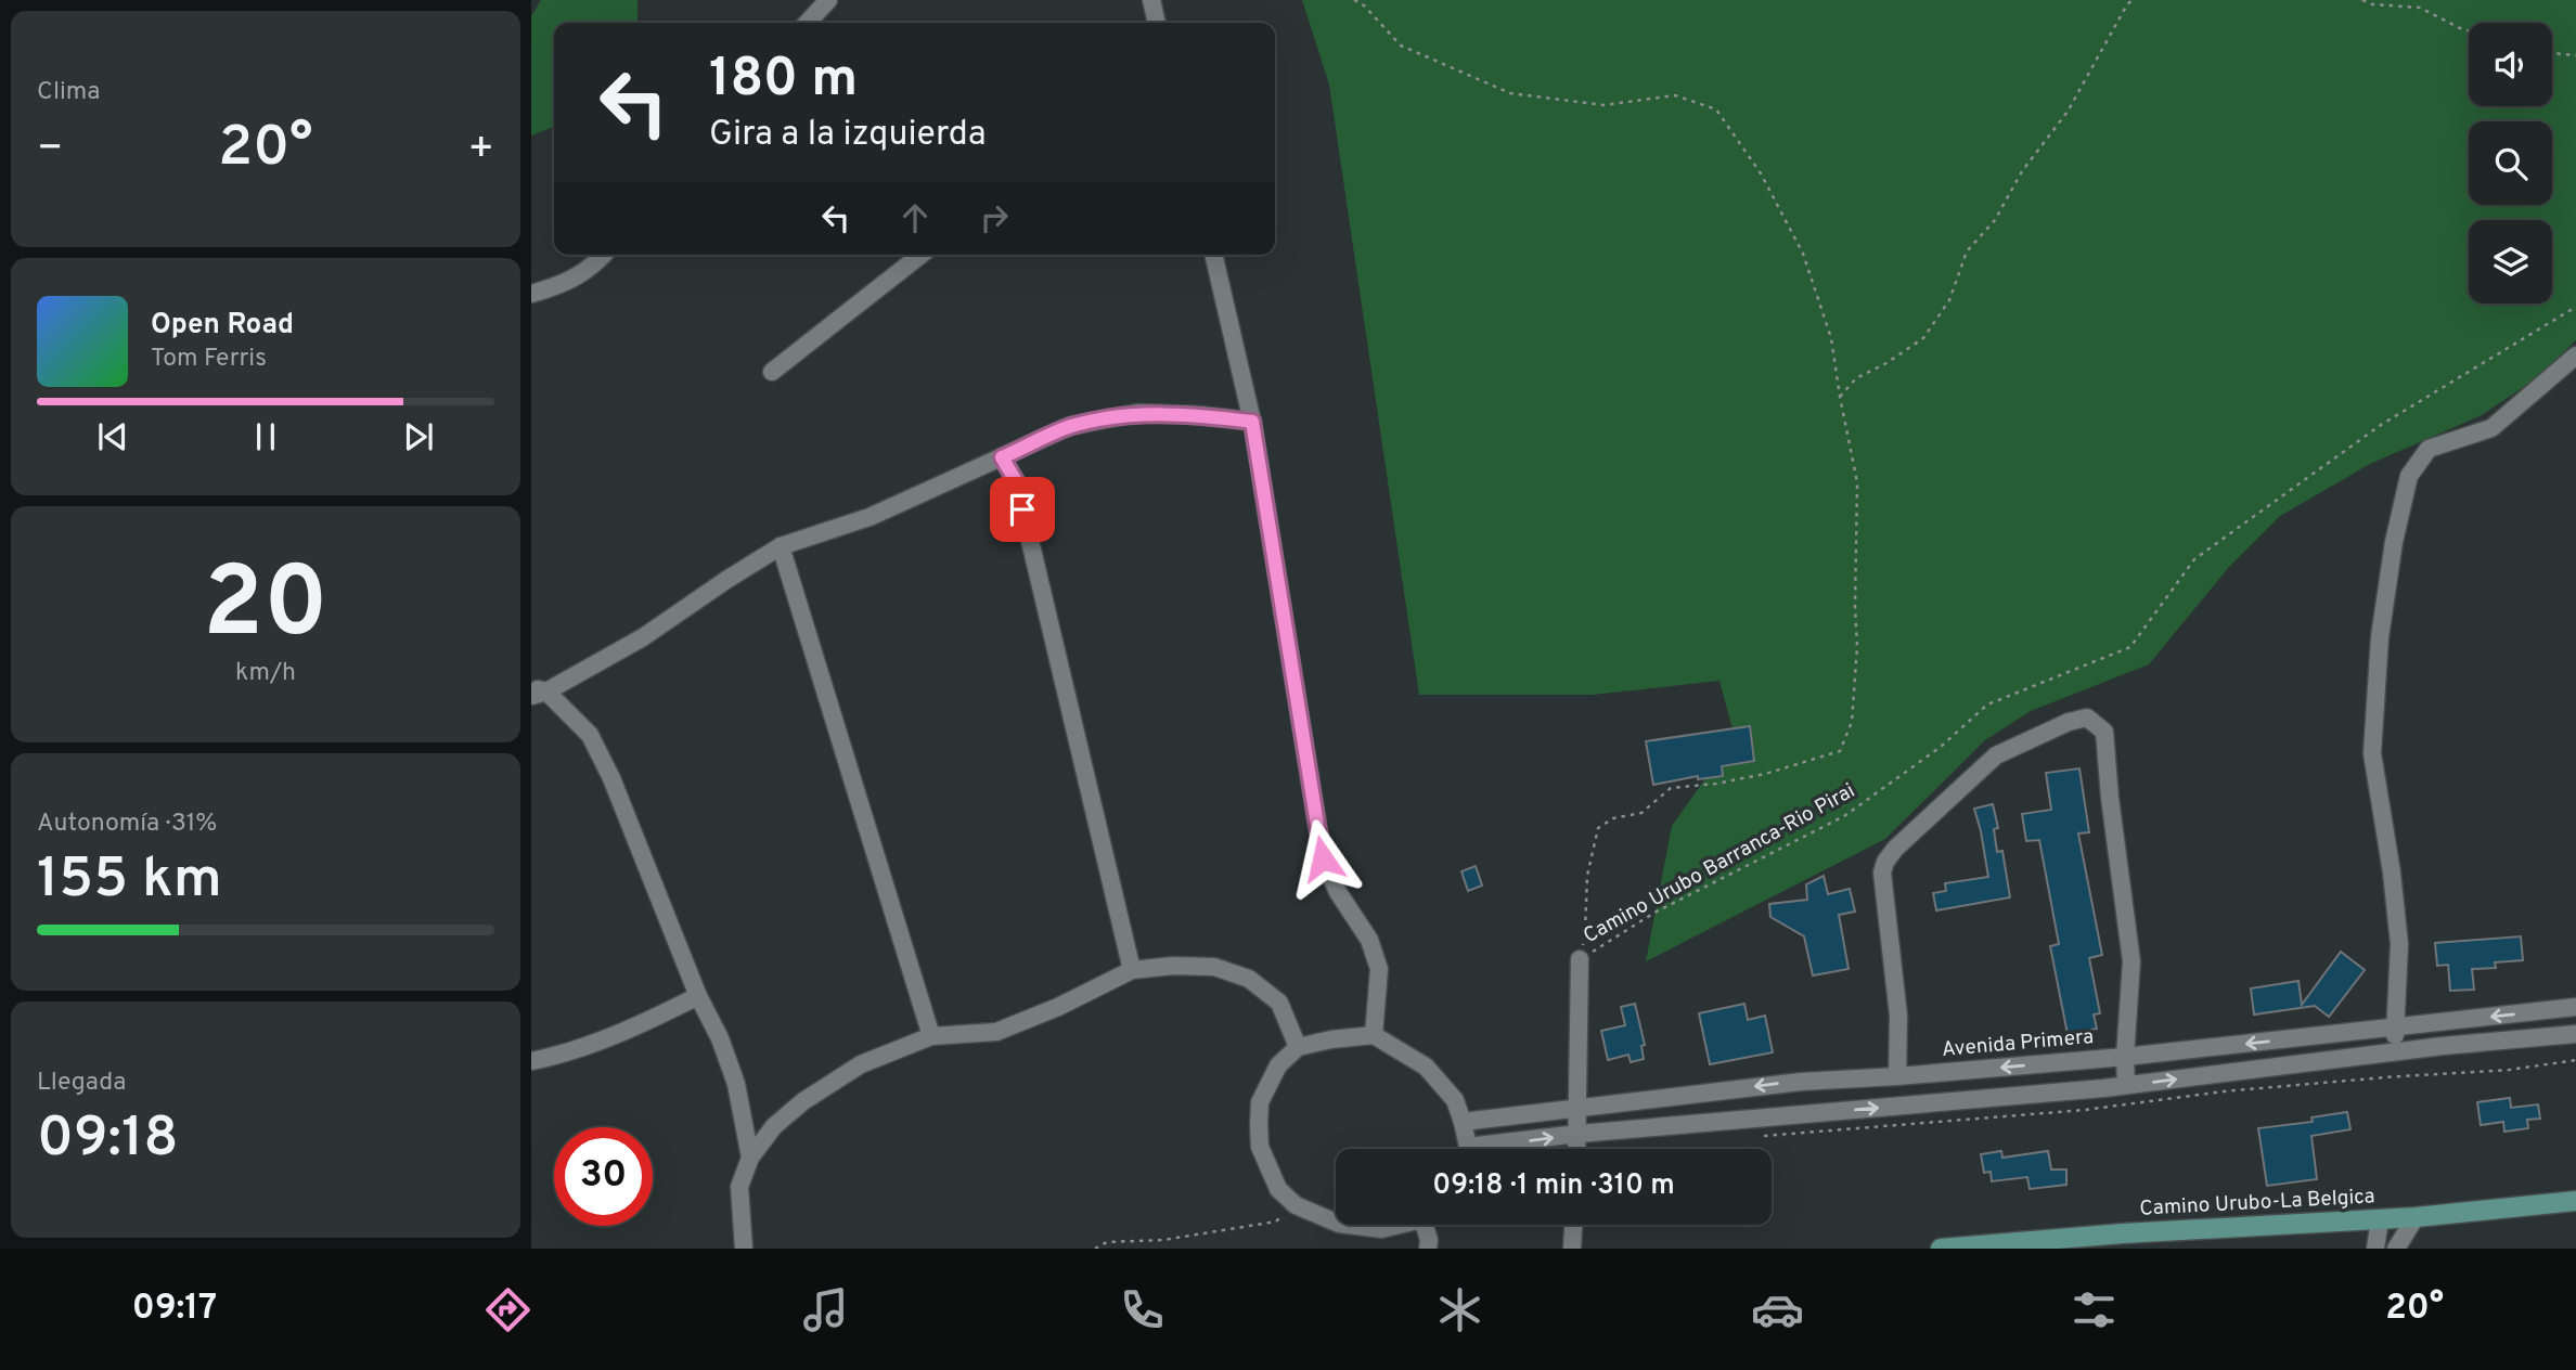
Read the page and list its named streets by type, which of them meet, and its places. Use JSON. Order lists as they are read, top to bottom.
{
  "streets": {
    "main road": ["Camino Urubo-La Belgica"],
    "street": ["Avenida Primera"],
    "path": ["Camino Urubo Barranca-Rio Pirai"]
  },
  "page": {
    "tile": [
      "Clima",
      ["20", "km/h"],
      ["Autonomía · 31%", "155 km"],
      ["Llegada", "09:18"]
    ],
    "turn": ["180 m", "Gira a la izquierda"],
    "heat": ["−", "20°", "+"],
    "song": ["Open Road", "Tom Ferris"],
    "limit": "30",
    "trip": "09:18 · 1 min · 310 m",
    "tabs": ["09:17", "20°"]
  }
}
